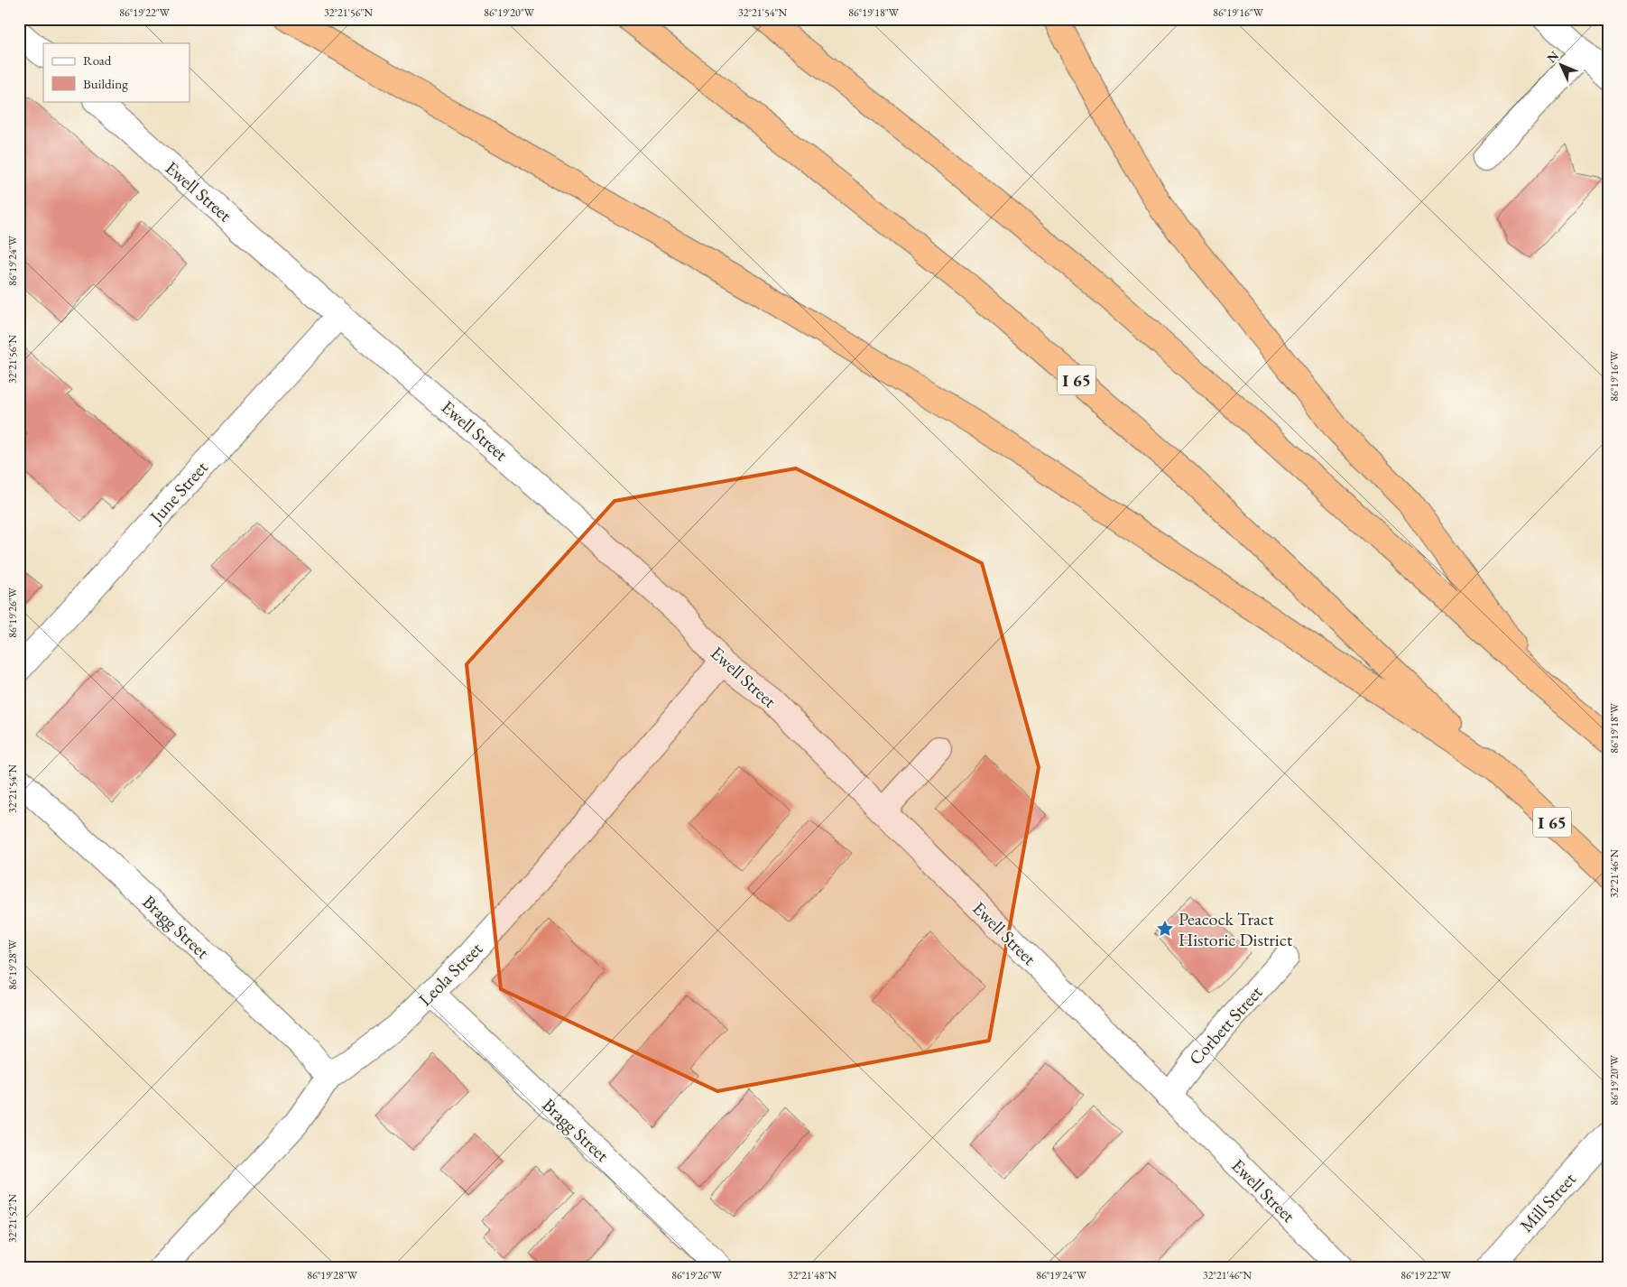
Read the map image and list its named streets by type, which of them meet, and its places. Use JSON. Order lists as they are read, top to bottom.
{
  "streets": {
    "highway": ["I 65"],
    "street": [
      "Ewell Street",
      "June Street",
      "Bragg Street",
      "Leola Street",
      "Corbett Street",
      "Mill Street"
    ]
  },
  "crossings": [
    ["Ewell Street", "June Street"],
    ["Ewell Street", "Leola Street"],
    ["Ewell Street", "Corbett Street"],
    ["Bragg Street", "Leola Street"]
  ],
  "places": {
    "place": ["Peacock Tract Historic District"]
  },
  "legend": ["Road", "Building"],
  "north": "top left",
  "coordinates": [
    "86°19'22\"W",
    "32°21'56\"N",
    "86°19'20\"W",
    "32°21'54\"N",
    "86°19'18\"W",
    "86°19'16\"W",
    "86°19'24\"W",
    "86°19'26\"W",
    "32°21'46\"N",
    "86°19'28\"W",
    "32°21'52\"N",
    "32°21'48\"N"
  ]
}
